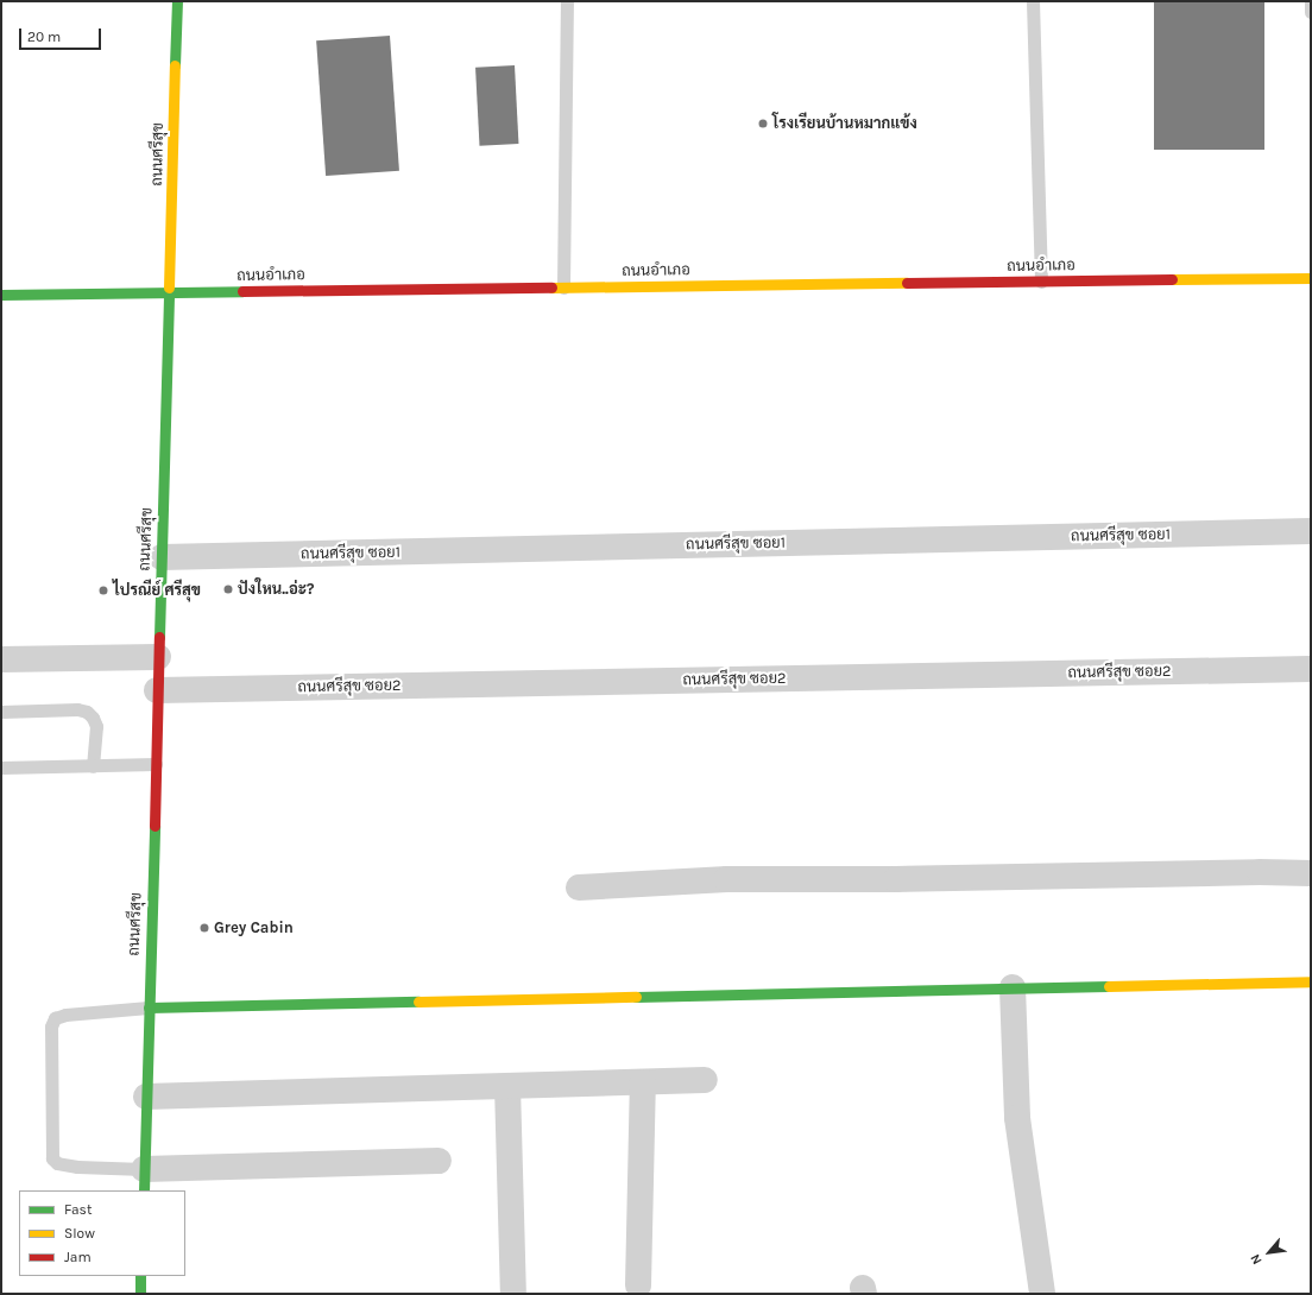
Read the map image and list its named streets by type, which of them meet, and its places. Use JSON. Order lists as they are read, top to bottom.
{
  "streets": {
    "street": [
      "ถนนศรีสุข",
      "ถนนอำเภอ",
      "ถนนศรีสุข ซอย1",
      "ถนนศรีสุข ซอย2"
    ]
  },
  "crossings": [
    ["ถนนศรีสุข", "ถนนอำเภอ"],
    ["ถนนศรีสุข", "ถนนศรีสุข ซอย1"],
    ["ถนนศรีสุข", "ถนนศรีสุข ซอย2"]
  ],
  "places": [
    "โรงเรียนบ้านหมากแข้ง",
    "ปังใหน..อ่ะ?",
    "ไปรณีย์ ศรีสุข",
    "Grey Cabin"
  ],
  "legend": ["Fast", "Slow", "Jam"],
  "scale_bar": "20 m",
  "north": "bottom left"
}
